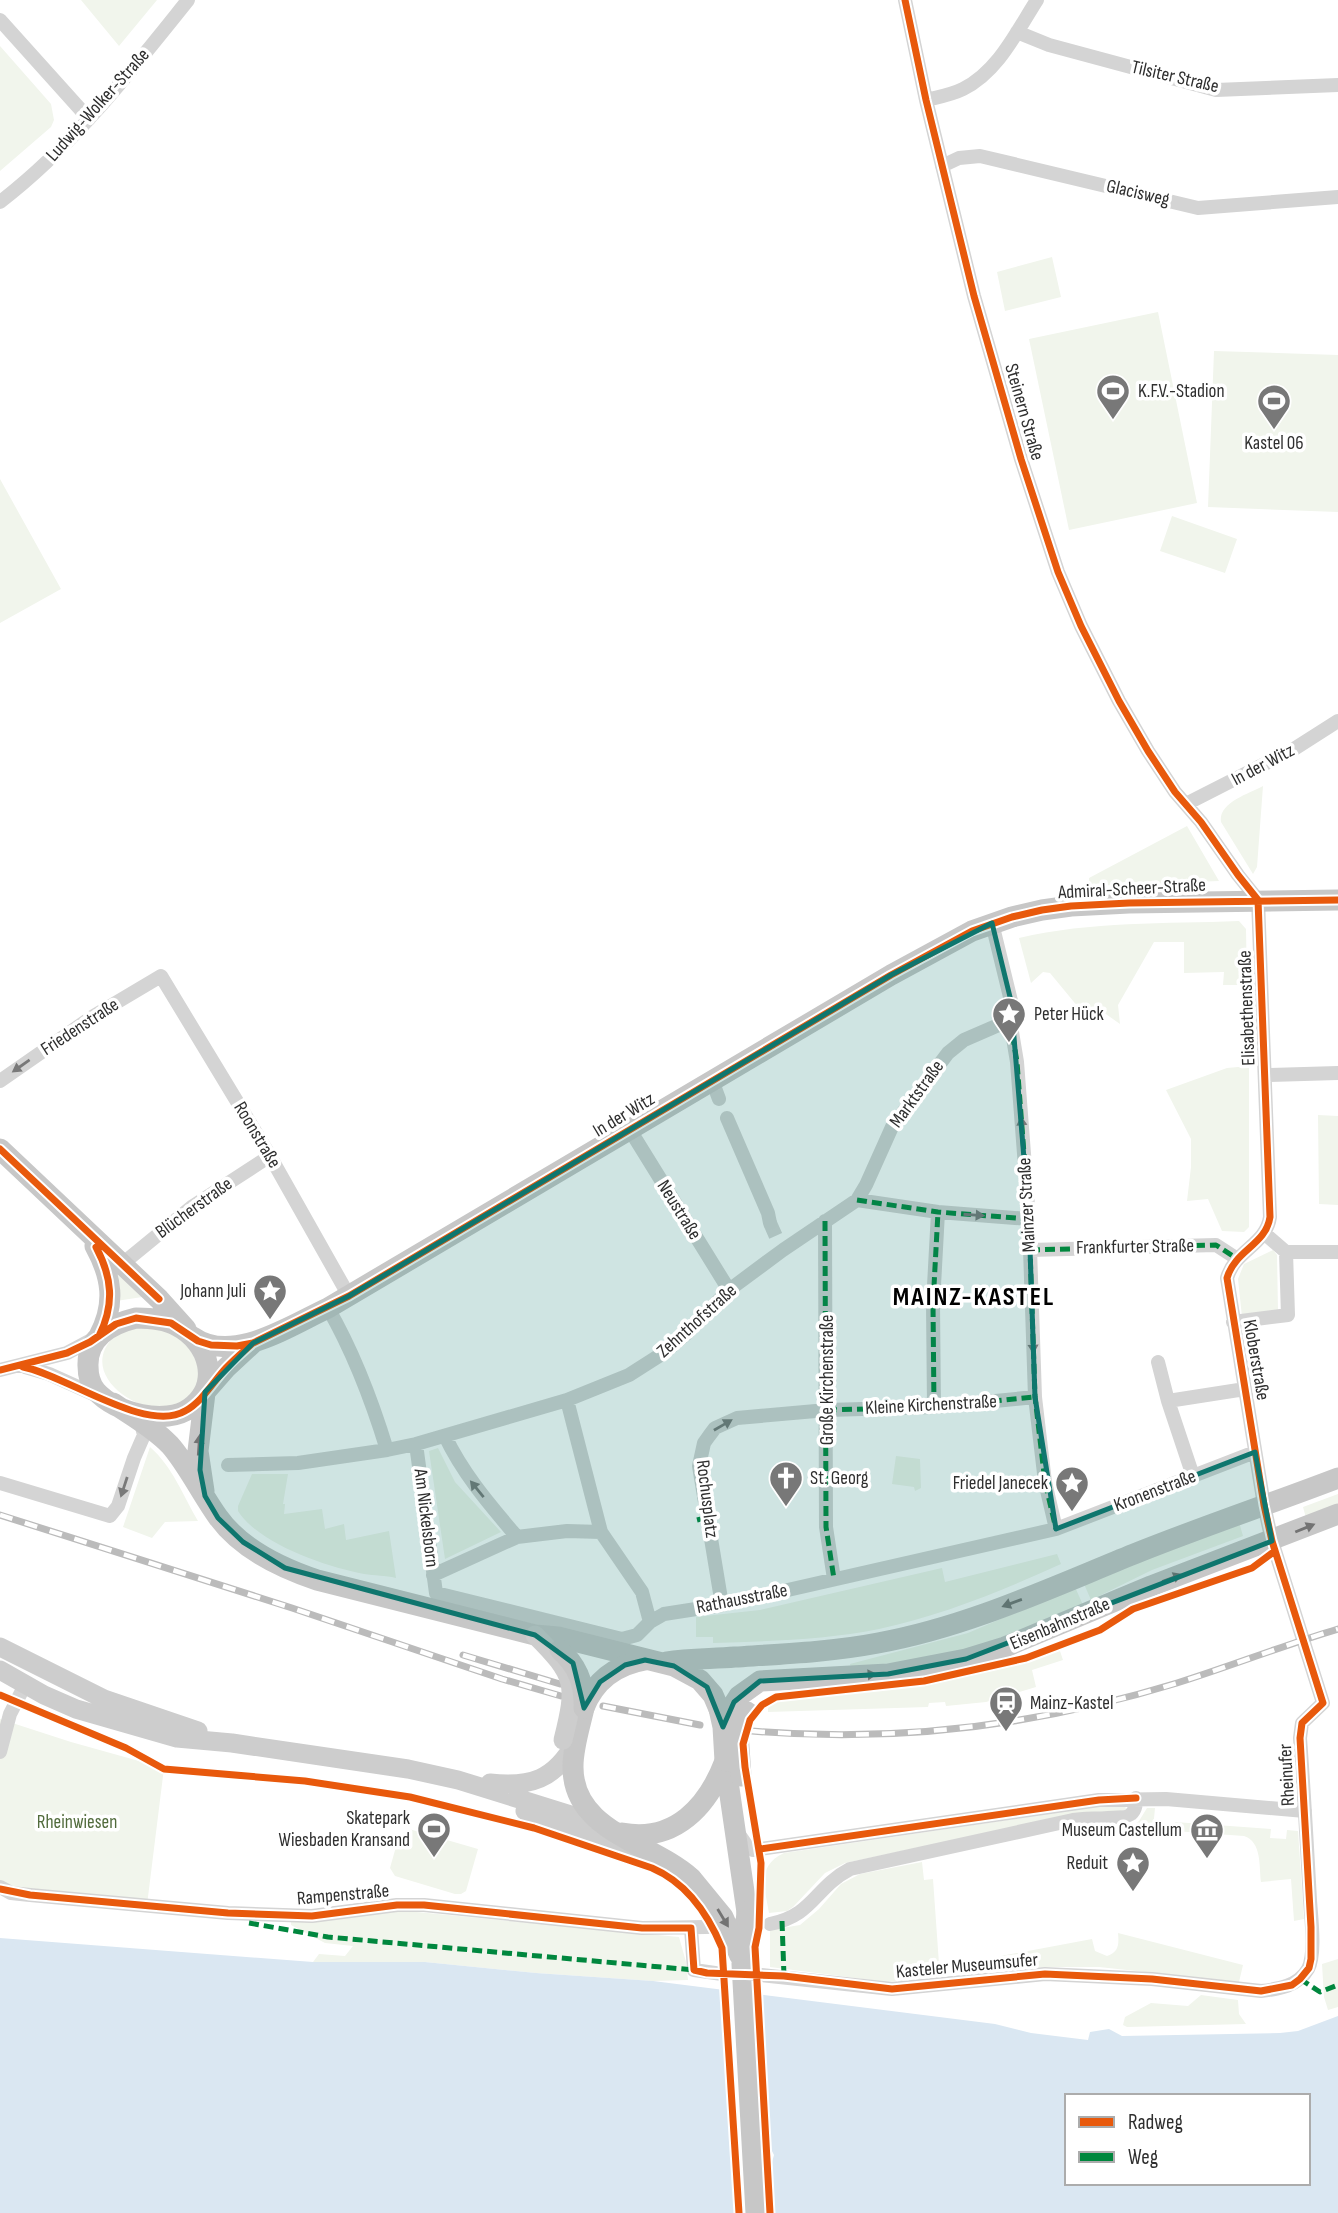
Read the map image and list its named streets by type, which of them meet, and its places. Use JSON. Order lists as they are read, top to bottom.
{
  "streets": {
    "main road": ["In der Witz", "Admiral-Scheer-Straße", "Eisenbahnstraße"],
    "street": [
      "Tilsiter Straße",
      "Ludwig-Wolker-Straße",
      "Glacisweg",
      "Steinern Straße",
      "Elisabethenstraße",
      "Friedenstraße",
      "Marktstraße",
      "Roonstraße",
      "Mainzer Straße",
      "Blücherstraße",
      "Neustraße",
      "Frankfurter Straße",
      "Zehnthofstraße",
      "Kloberstraße",
      "Große Kirchenstraße",
      "Kleine Kirchenstraße",
      "Kronenstraße",
      "Rochusplatz",
      "Am Nickelsborn",
      "Rathausstraße",
      "Rheinufer",
      "Rampenstraße",
      "Kasteler Museumsufer"
    ]
  },
  "crossings": [
    ["Glacisweg", "Steinern Straße"],
    ["Steinern Straße", "In der Witz"],
    ["In der Witz", "Admiral-Scheer-Straße"],
    ["In der Witz", "Roonstraße"],
    ["In der Witz", "Mainzer Straße"],
    ["In der Witz", "Neustraße"],
    ["Admiral-Scheer-Straße", "Elisabethenstraße"],
    ["Admiral-Scheer-Straße", "Mainzer Straße"],
    ["Friedenstraße", "Roonstraße"],
    ["Marktstraße", "Mainzer Straße"],
    ["Marktstraße", "Zehnthofstraße"],
    ["Roonstraße", "Blücherstraße"],
    ["Mainzer Straße", "Frankfurter Straße"],
    ["Mainzer Straße", "Kleine Kirchenstraße"],
    ["Mainzer Straße", "Kronenstraße"],
    ["Mainzer Straße", "Rathausstraße"],
    ["Neustraße", "Zehnthofstraße"],
    ["Frankfurter Straße", "Kloberstraße"],
    ["Zehnthofstraße", "Große Kirchenstraße"],
    ["Zehnthofstraße", "Am Nickelsborn"],
    ["Kloberstraße", "Kronenstraße"],
    ["Kloberstraße", "Eisenbahnstraße"],
    ["Kloberstraße", "Rheinufer"],
    ["Große Kirchenstraße", "Kleine Kirchenstraße"],
    ["Große Kirchenstraße", "Rochusplatz"],
    ["Große Kirchenstraße", "Rathausstraße"],
    ["Kleine Kirchenstraße", "Rochusplatz"],
    ["Kronenstraße", "Rathausstraße"],
    ["Rochusplatz", "Rathausstraße"],
    ["Am Nickelsborn", "Rathausstraße"],
    ["Eisenbahnstraße", "Rheinufer"],
    ["Rheinufer", "Kasteler Museumsufer"]
  ],
  "one_way": ["Friedenstraße"],
  "districts": ["MAINZ-KASTEL"],
  "parks": ["Rheinwiesen"],
  "places": {
    "sports": ["K.F.V.-Stadion", "Kastel 06", "Skatepark Wiesbaden Kransand"],
    "place": [
      "Peter Hück",
      "Johann Juli",
      "Friedel Janecek",
      "Reduit"
    ],
    "church": ["St. Georg"],
    "station": ["Mainz-Kastel"],
    "museum": ["Museum Castellum"]
  },
  "legend": ["Radweg", "Weg"]
}
